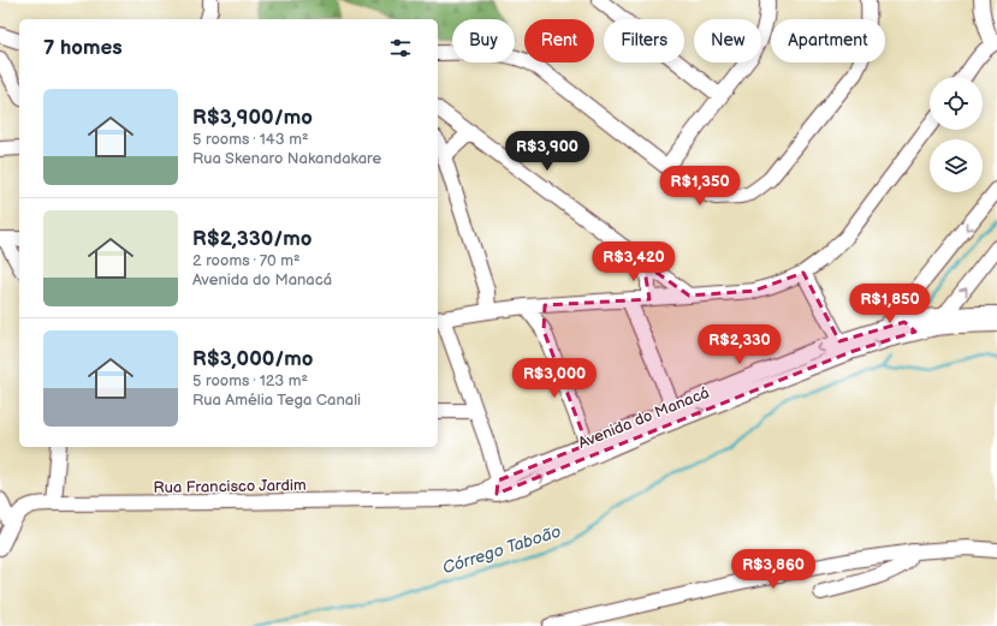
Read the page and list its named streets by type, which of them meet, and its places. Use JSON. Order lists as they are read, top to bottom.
{
  "streets": {
    "street": ["Avenida do Manacá", "Rua Francisco Jardim"]
  },
  "crossings": [
    ["Avenida do Manacá", "Rua Francisco Jardim"]
  ],
  "water": ["Córrego Taboão"],
  "page": {
    "chip": [
      "Buy",
      "Rent",
      "Filters",
      "New",
      "Apartment"
    ],
    "heading": "7 homes",
    "list": [
      {
        "name": "R$3,900/mo",
        "note": "5 rooms · 143 m² · Rua Skenaro Nakandakare"
      },
      {
        "name": "R$2,330/mo",
        "note": "2 rooms · 70 m² · Avenida do Manacá"
      },
      {
        "name": "R$3,000/mo",
        "note": "5 rooms · 123 m² · Rua Amélia Tega Canali"
      }
    ],
    "price": [
      "R$3,900",
      "R$1,350",
      "R$3,420",
      "R$1,850",
      "R$2,330",
      "R$3,000",
      "R$3,860"
    ]
  }
}
